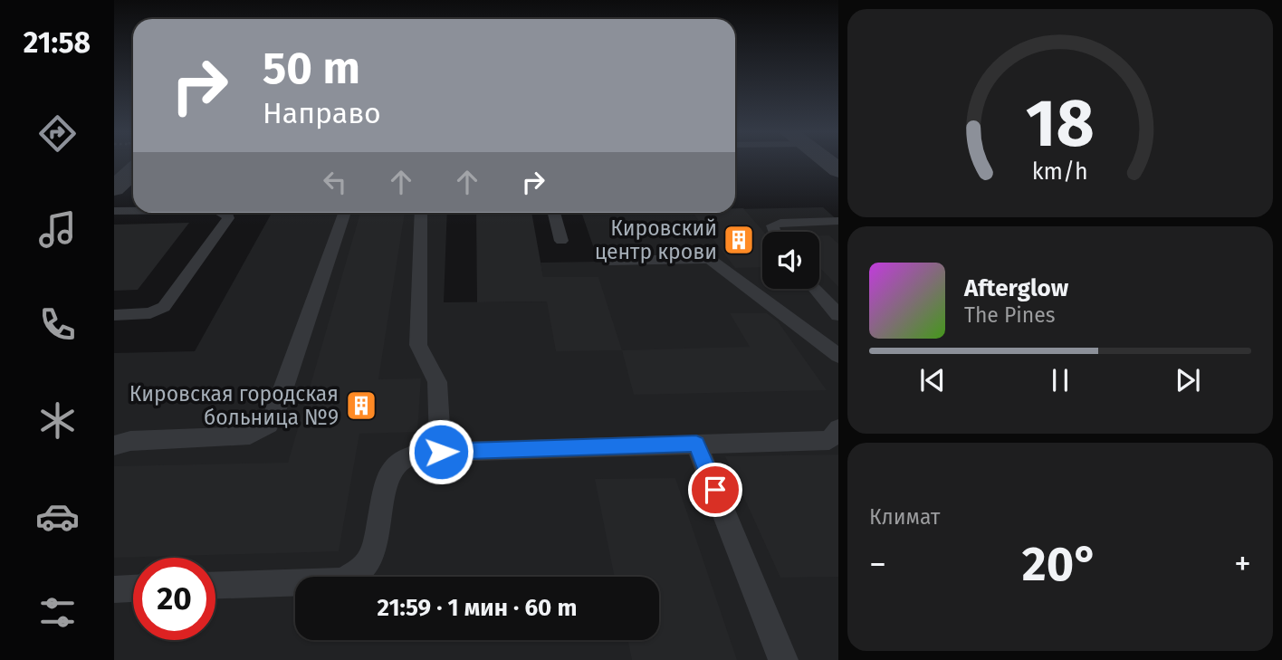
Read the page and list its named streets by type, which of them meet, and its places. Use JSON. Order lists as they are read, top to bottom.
{
  "places": {
    "building": ["Кировский центр крови", "Кировская городская больница №9"]
  },
  "page": {
    "tabs": "21:58",
    "turn": ["50 m", "Направо"],
    "song": ["Afterglow", "The Pines"],
    "tile": "Климат",
    "heat": ["−", "20°", "+"],
    "limit": "20",
    "trip": "21:59 · 1 мин · 60 m",
    "gauge": ["18", "km/h"]
  }
}
